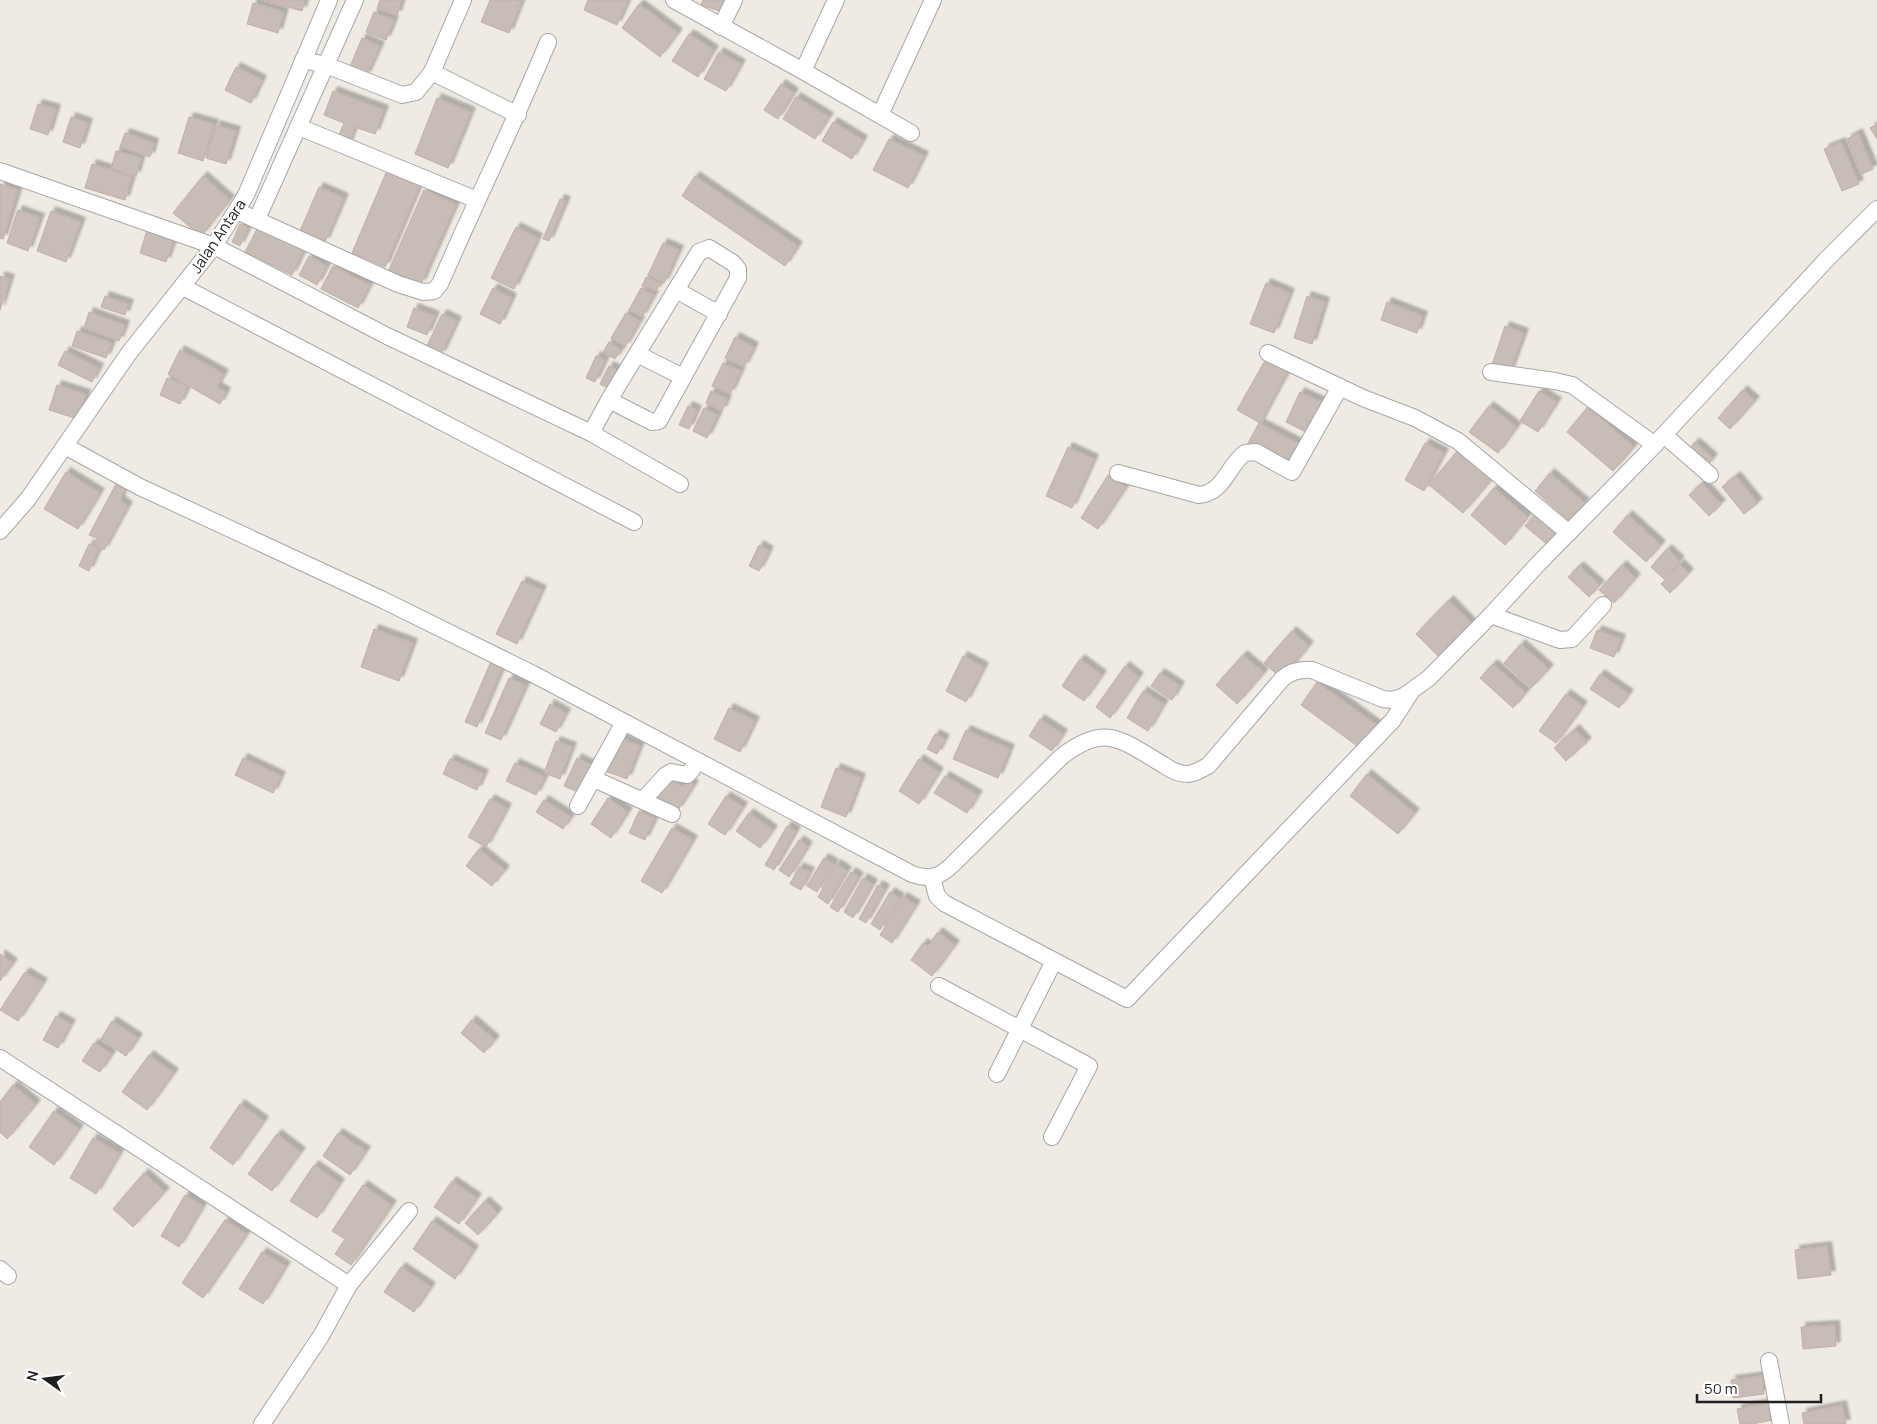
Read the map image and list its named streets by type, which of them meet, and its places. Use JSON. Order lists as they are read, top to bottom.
{
  "streets": {
    "street": ["Jalan Antara"]
  },
  "scale_bar": "50 m",
  "north": "left"
}
